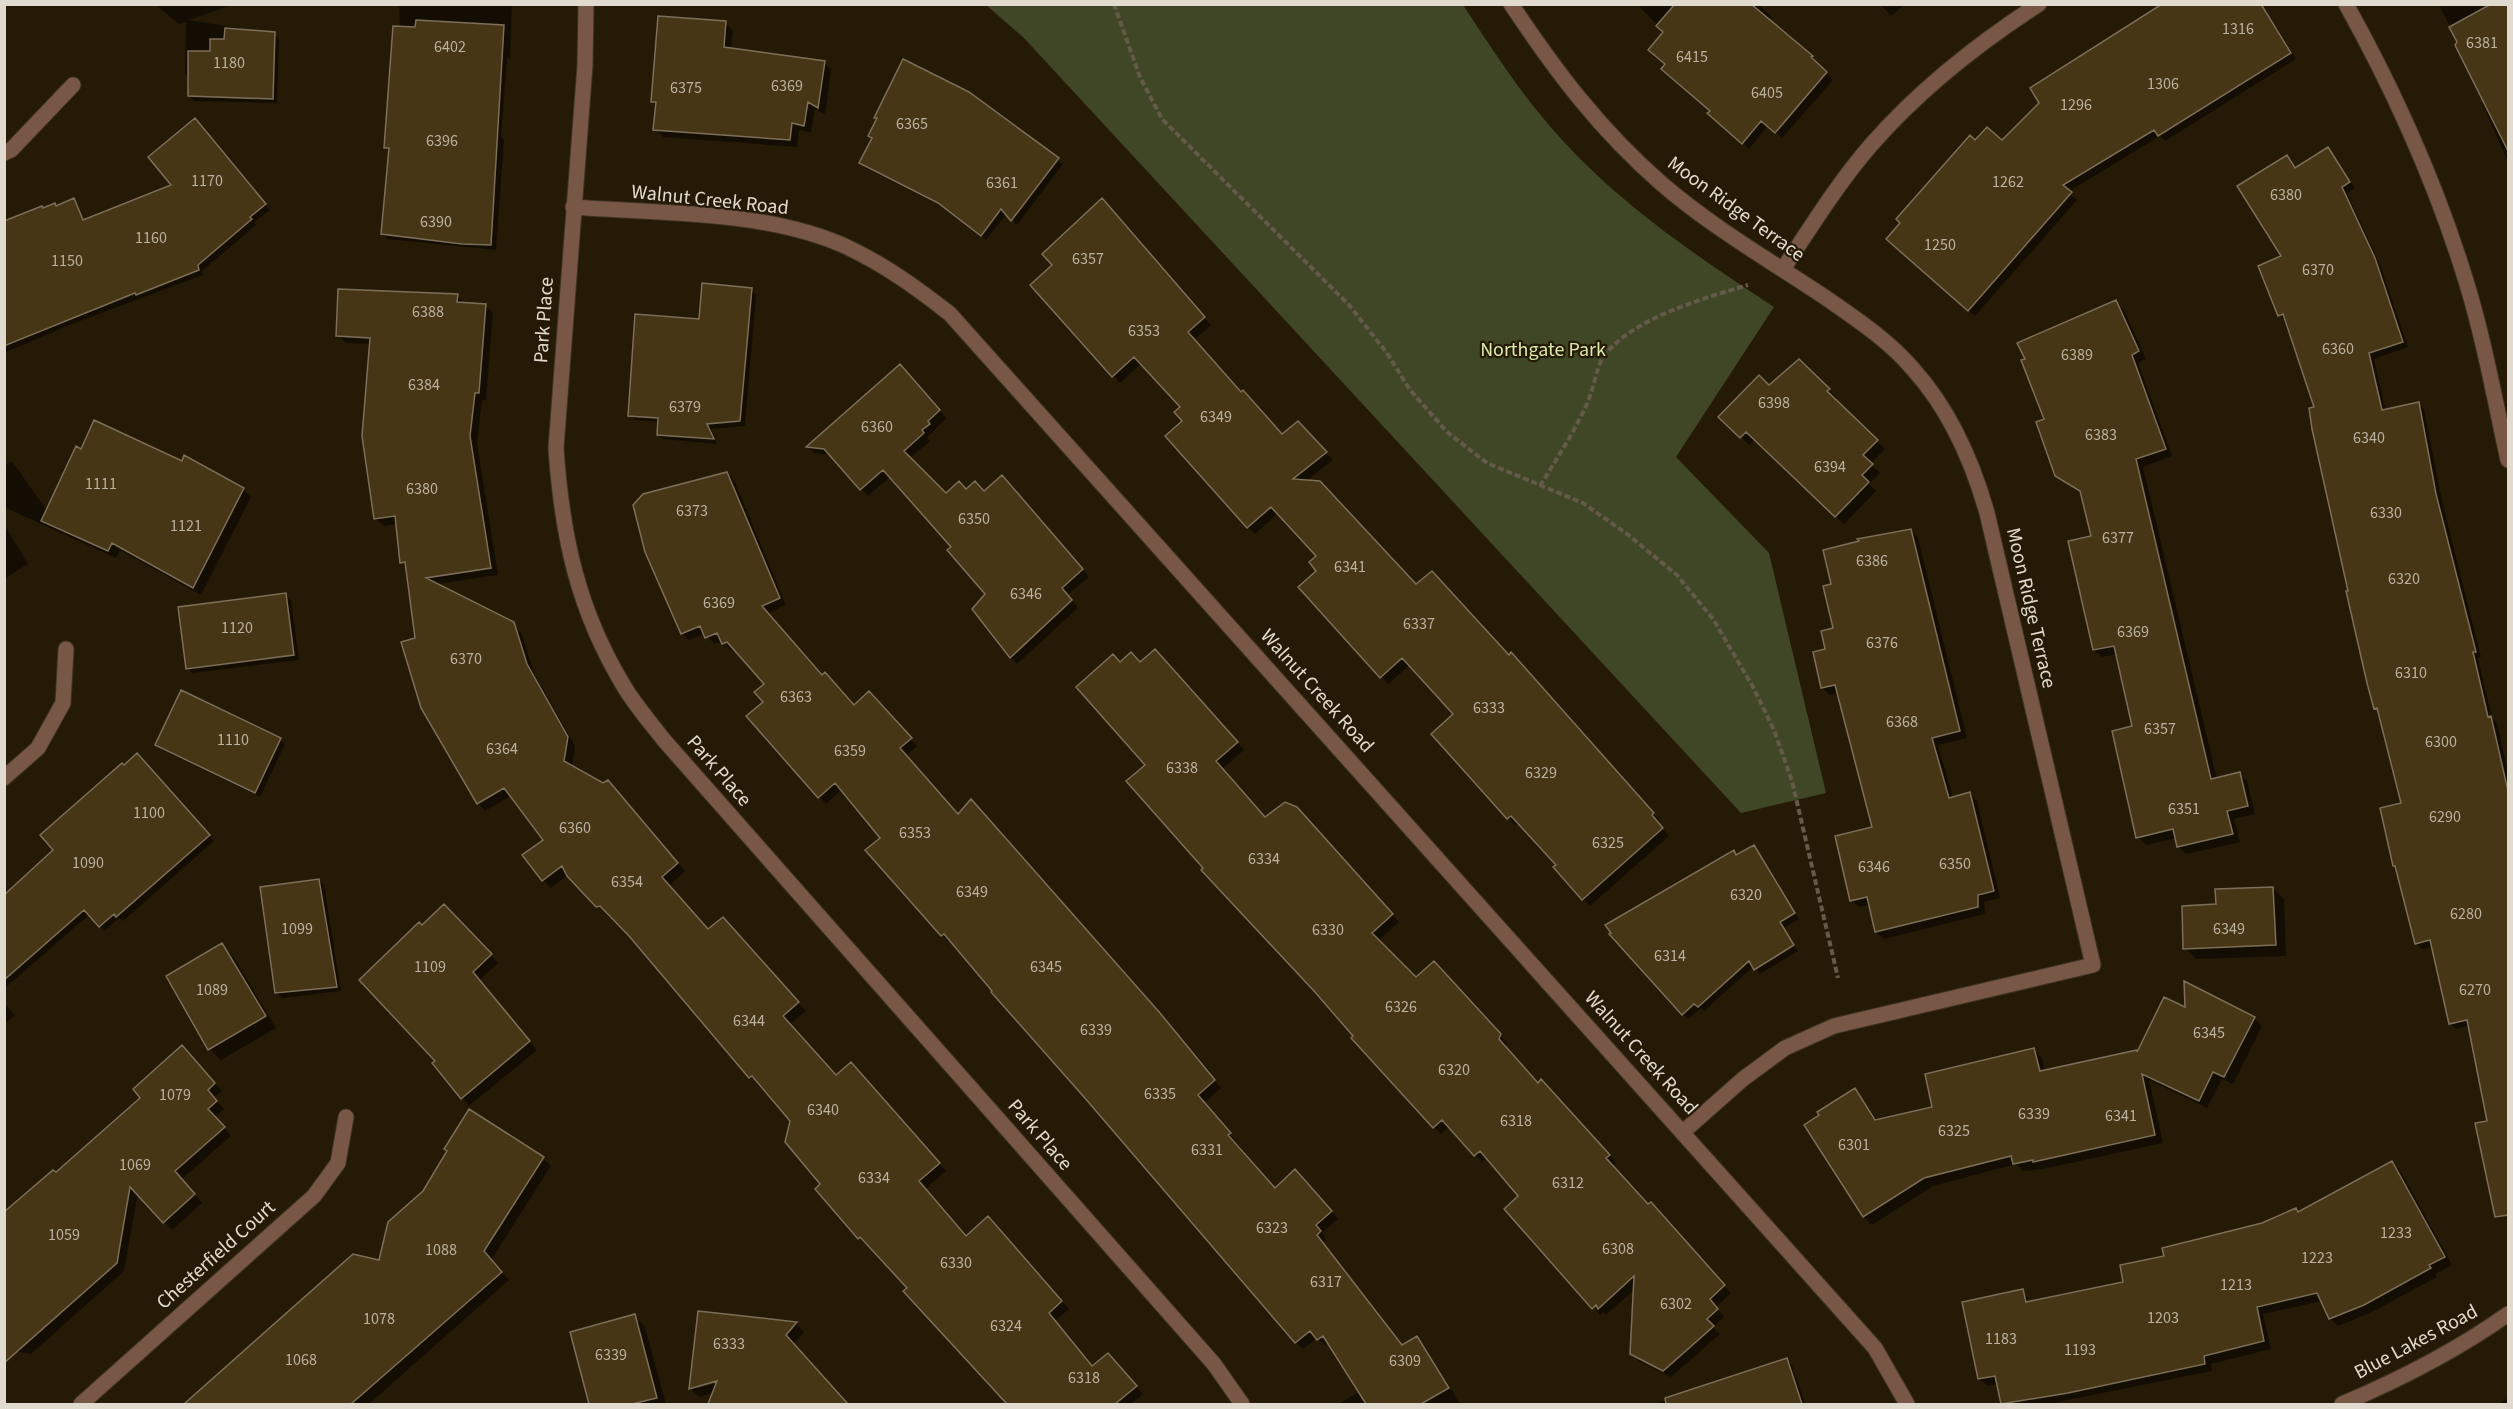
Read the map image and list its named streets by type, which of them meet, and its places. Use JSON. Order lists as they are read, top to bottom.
{
  "streets": {
    "street": [
      "Walnut Creek Road",
      "Moon Ridge Terrace",
      "Park Place",
      "Chesterfield Court",
      "Blue Lakes Road"
    ]
  },
  "crossings": [
    ["Walnut Creek Road", "Moon Ridge Terrace"],
    ["Walnut Creek Road", "Park Place"]
  ],
  "parks": ["Northgate Park"],
  "house_numbers": [
    "1316",
    "6381",
    "6402",
    "6415",
    "1180",
    "1306",
    "6369",
    "6375",
    "6405",
    "1296",
    "6365",
    "6396",
    "1170",
    "1262",
    "6361",
    "6380",
    "6390",
    "1160",
    "1250",
    "6357",
    "1150",
    "6370",
    "6388",
    "6353",
    "6360",
    "6389",
    "6384",
    "6398",
    "6379",
    "6349",
    "6360",
    "6383",
    "6340",
    "6394",
    "1111",
    "6380",
    "6373",
    "6330",
    "6350",
    "1121",
    "6377",
    "6386",
    "6341",
    "6320",
    "6346",
    "6369",
    "6337",
    "1120",
    "6369",
    "6376",
    "6370",
    "6310",
    "6363",
    "6333",
    "6368",
    "6357",
    "1110",
    "6300",
    "6364",
    "6359",
    "6338",
    "6329",
    "6351",
    "1100",
    "6290",
    "6360",
    "6353",
    "6325",
    "6334",
    "1090",
    "6350",
    "6346",
    "6354",
    "6349",
    "6320",
    "6280",
    "1099",
    "6349",
    "6330",
    "6314",
    "1109",
    "6345",
    "1089",
    "6270",
    "6326",
    "6344",
    "6339",
    "6345",
    "6320",
    "6335",
    "1079",
    "6340",
    "6339",
    "6341",
    "6318",
    "6325",
    "6301",
    "6331",
    "1069",
    "6334",
    "6312",
    "6323",
    "1233",
    "1059",
    "6308",
    "1088",
    "1223",
    "6330",
    "6317",
    "1213",
    "6302",
    "1203",
    "1078",
    "6324",
    "1183",
    "6333",
    "1193",
    "6339",
    "1068",
    "6309",
    "6318"
  ]
}
